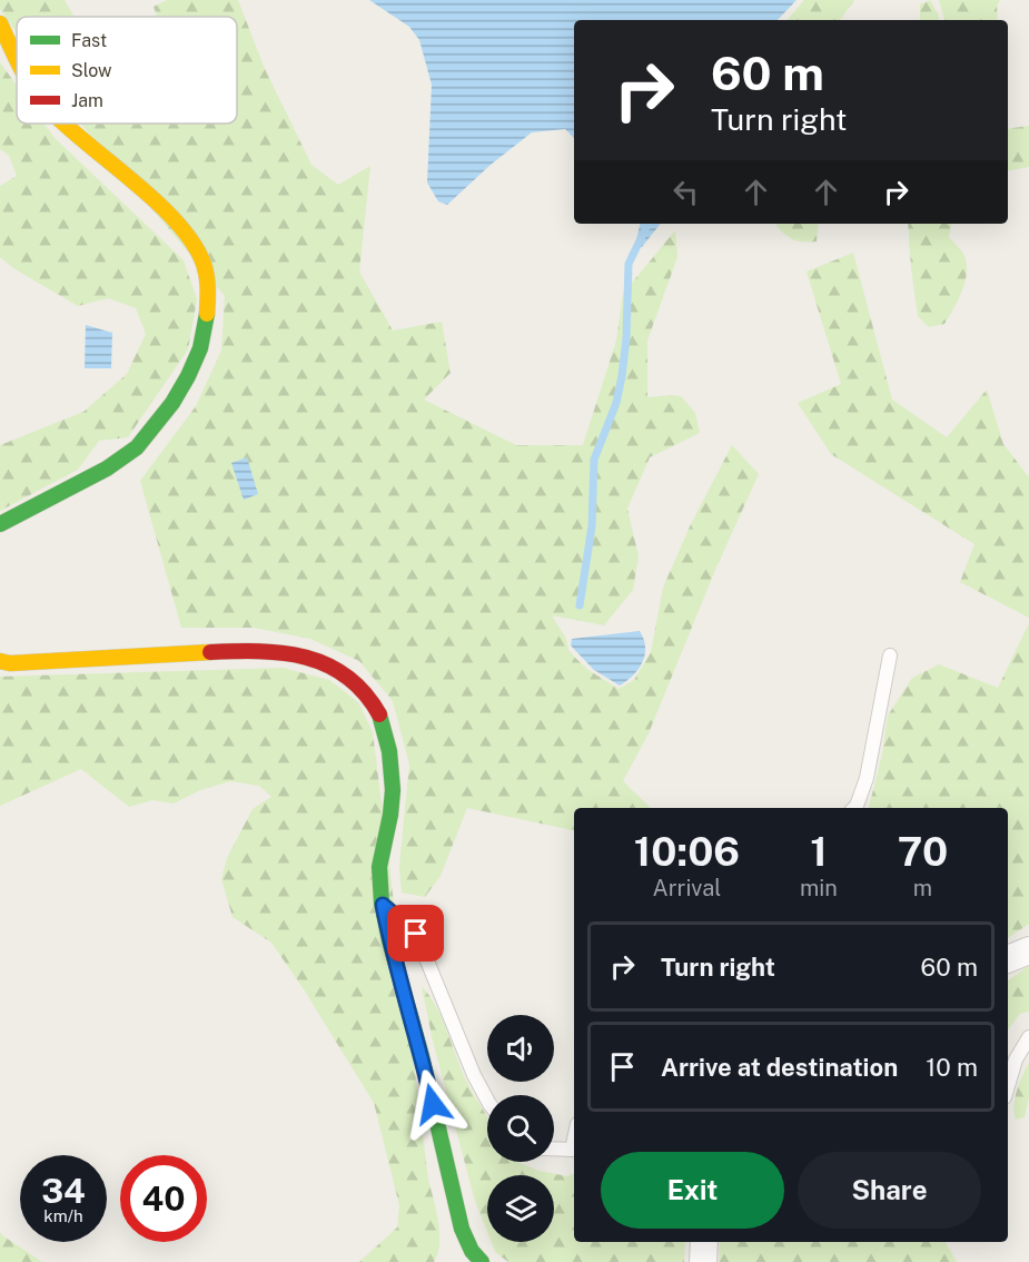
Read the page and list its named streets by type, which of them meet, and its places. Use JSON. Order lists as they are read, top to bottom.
{
  "legend": ["Fast", "Slow", "Jam"],
  "page": {
    "turn": ["60 m", "Turn right"],
    "eta": [
      "10:06",
      "Arrival",
      "1",
      "min",
      "70",
      "m"
    ],
    "list": [
      {
        "name": "Turn right",
        "value": "60 m"
      },
      {
        "name": "Arrive at destination",
        "value": "10 m"
      }
    ],
    "buttons": ["Exit", "Share"],
    "speed": "34 km/h",
    "limit": "40"
  }
}
